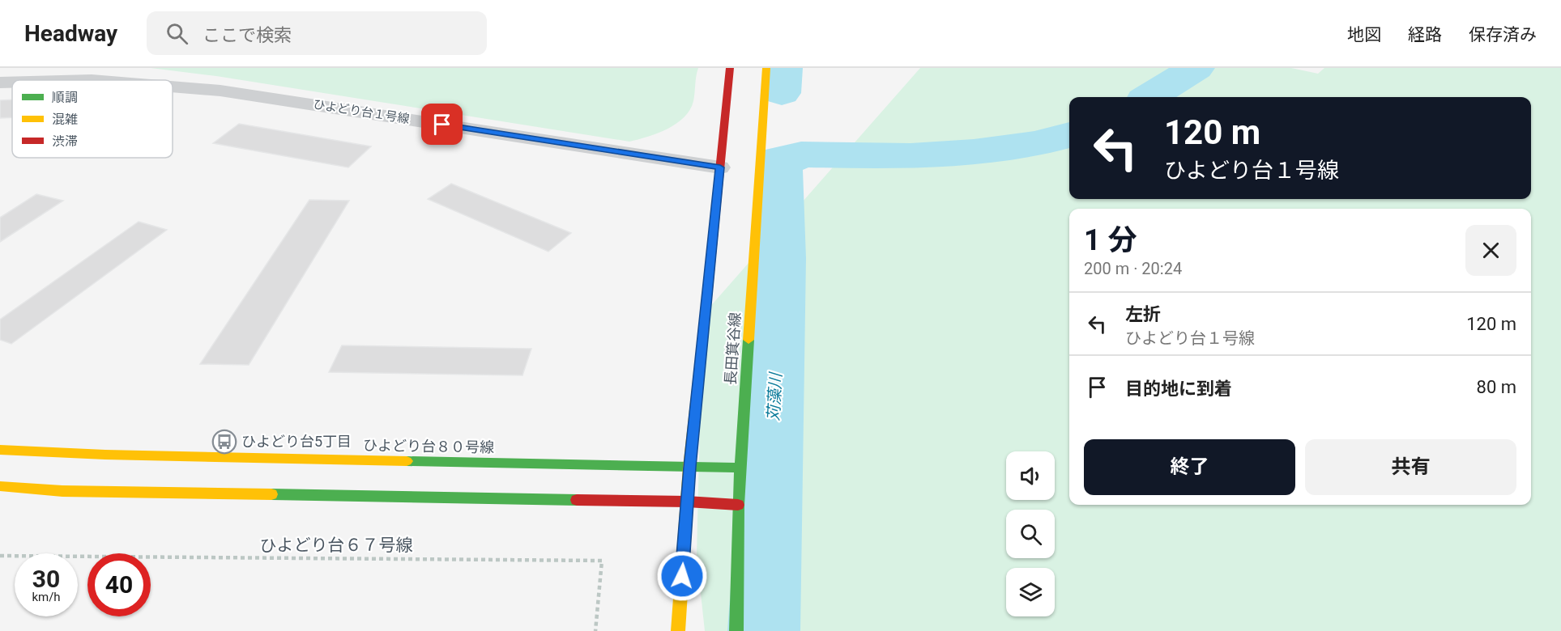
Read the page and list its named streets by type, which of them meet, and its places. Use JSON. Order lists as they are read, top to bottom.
{
  "streets": {
    "street": ["ひよどり台１号線", "長田箕谷線", "ひよどり台８０号線"],
    "path": ["ひよどり台６７号線"]
  },
  "crossings": [
    ["ひよどり台１号線", "長田箕谷線"],
    ["長田箕谷線", "ひよどり台８０号線"]
  ],
  "water": ["苅藻川"],
  "places": {
    "bus stop": ["ひよどり台5丁目"]
  },
  "legend": ["順調", "混雑", "渋滞"],
  "page": {
    "header": "Headway",
    "search": "ここで検索",
    "nav": ["地図", "経路", "保存済み"],
    "turn": ["120 m", "ひよどり台１号線"],
    "heading": ["1 分", "200 m · 20:24"],
    "list": [
      {
        "name": "左折",
        "note": "ひよどり台１号線",
        "value": "120 m"
      },
      {
        "name": "目的地に到着",
        "value": "80 m"
      }
    ],
    "buttons": ["終了", "共有"],
    "speed": "30 km/h",
    "limit": "40"
  }
}
